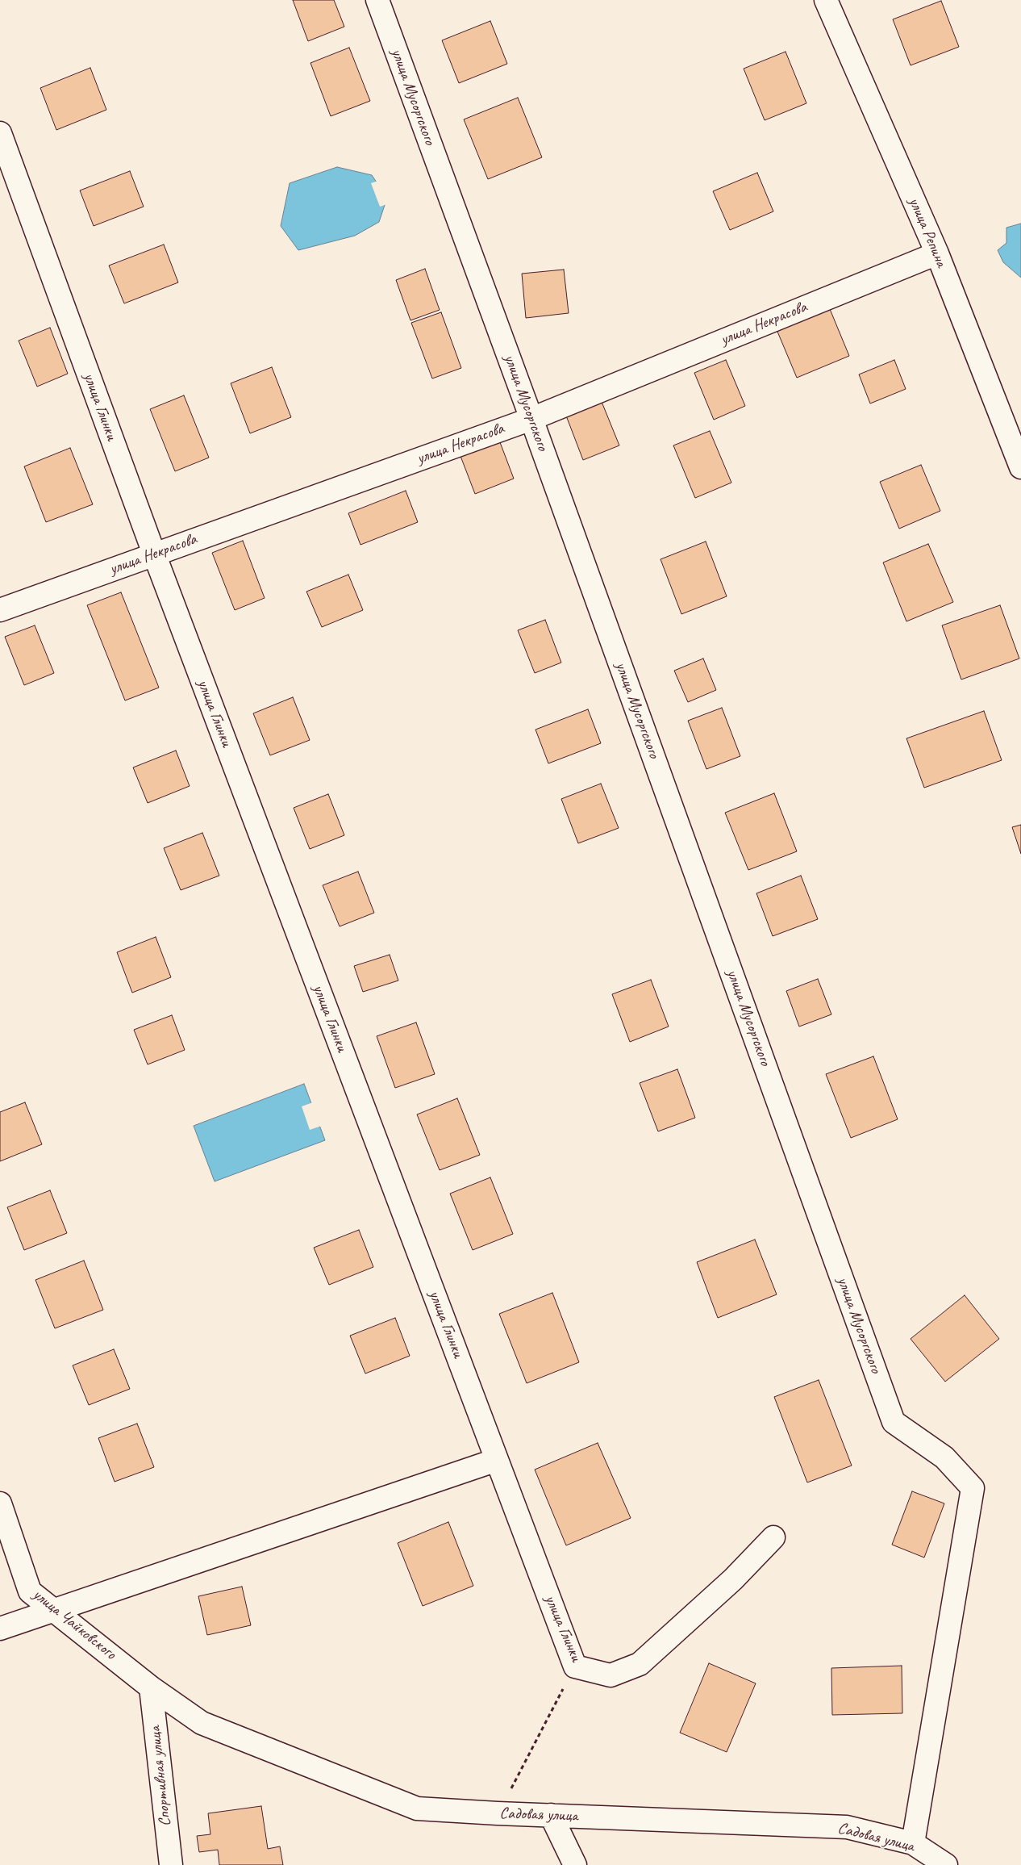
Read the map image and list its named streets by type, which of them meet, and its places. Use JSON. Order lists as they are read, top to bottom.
{
  "streets": {
    "street": [
      "улица Мусоргского",
      "улица Репина",
      "улица Некрасова",
      "улица Глинки",
      "улица Чайковского",
      "Спортивная улица",
      "Садовая улица"
    ]
  },
  "crossings": [
    ["улица Мусоргского", "улица Некрасова"],
    ["улица Мусоргского", "Садовая улица"],
    ["улица Репина", "улица Некрасова"],
    ["улица Некрасова", "улица Глинки"],
    ["улица Чайковского", "Спортивная улица"],
    ["улица Чайковского", "Садовая улица"],
    ["Спортивная улица", "Садовая улица"]
  ]
}
